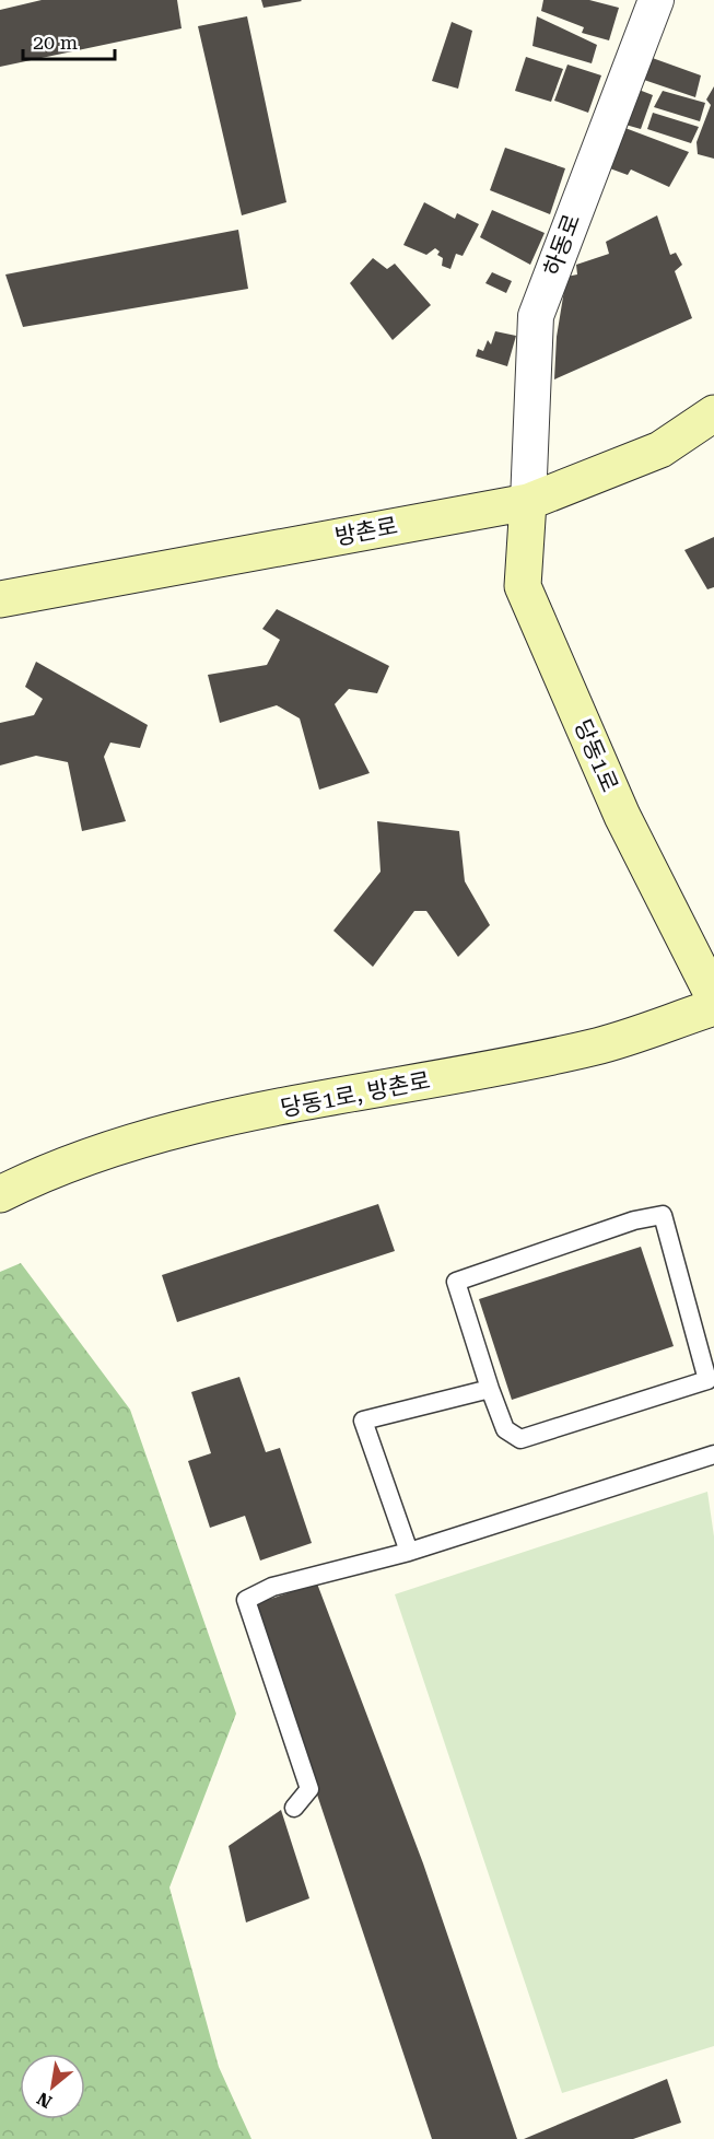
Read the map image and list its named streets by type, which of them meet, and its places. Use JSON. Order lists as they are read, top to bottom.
{
  "streets": {
    "street": [
      "하동로",
      "방촌로",
      "당동1로",
      "당동1로, 방촌로"
    ]
  },
  "crossings": [
    ["하동로", "방촌로"],
    ["하동로", "당동1로"],
    ["방촌로", "당동1로"]
  ],
  "scale_bar": "20 m",
  "north": "bottom left"
}
